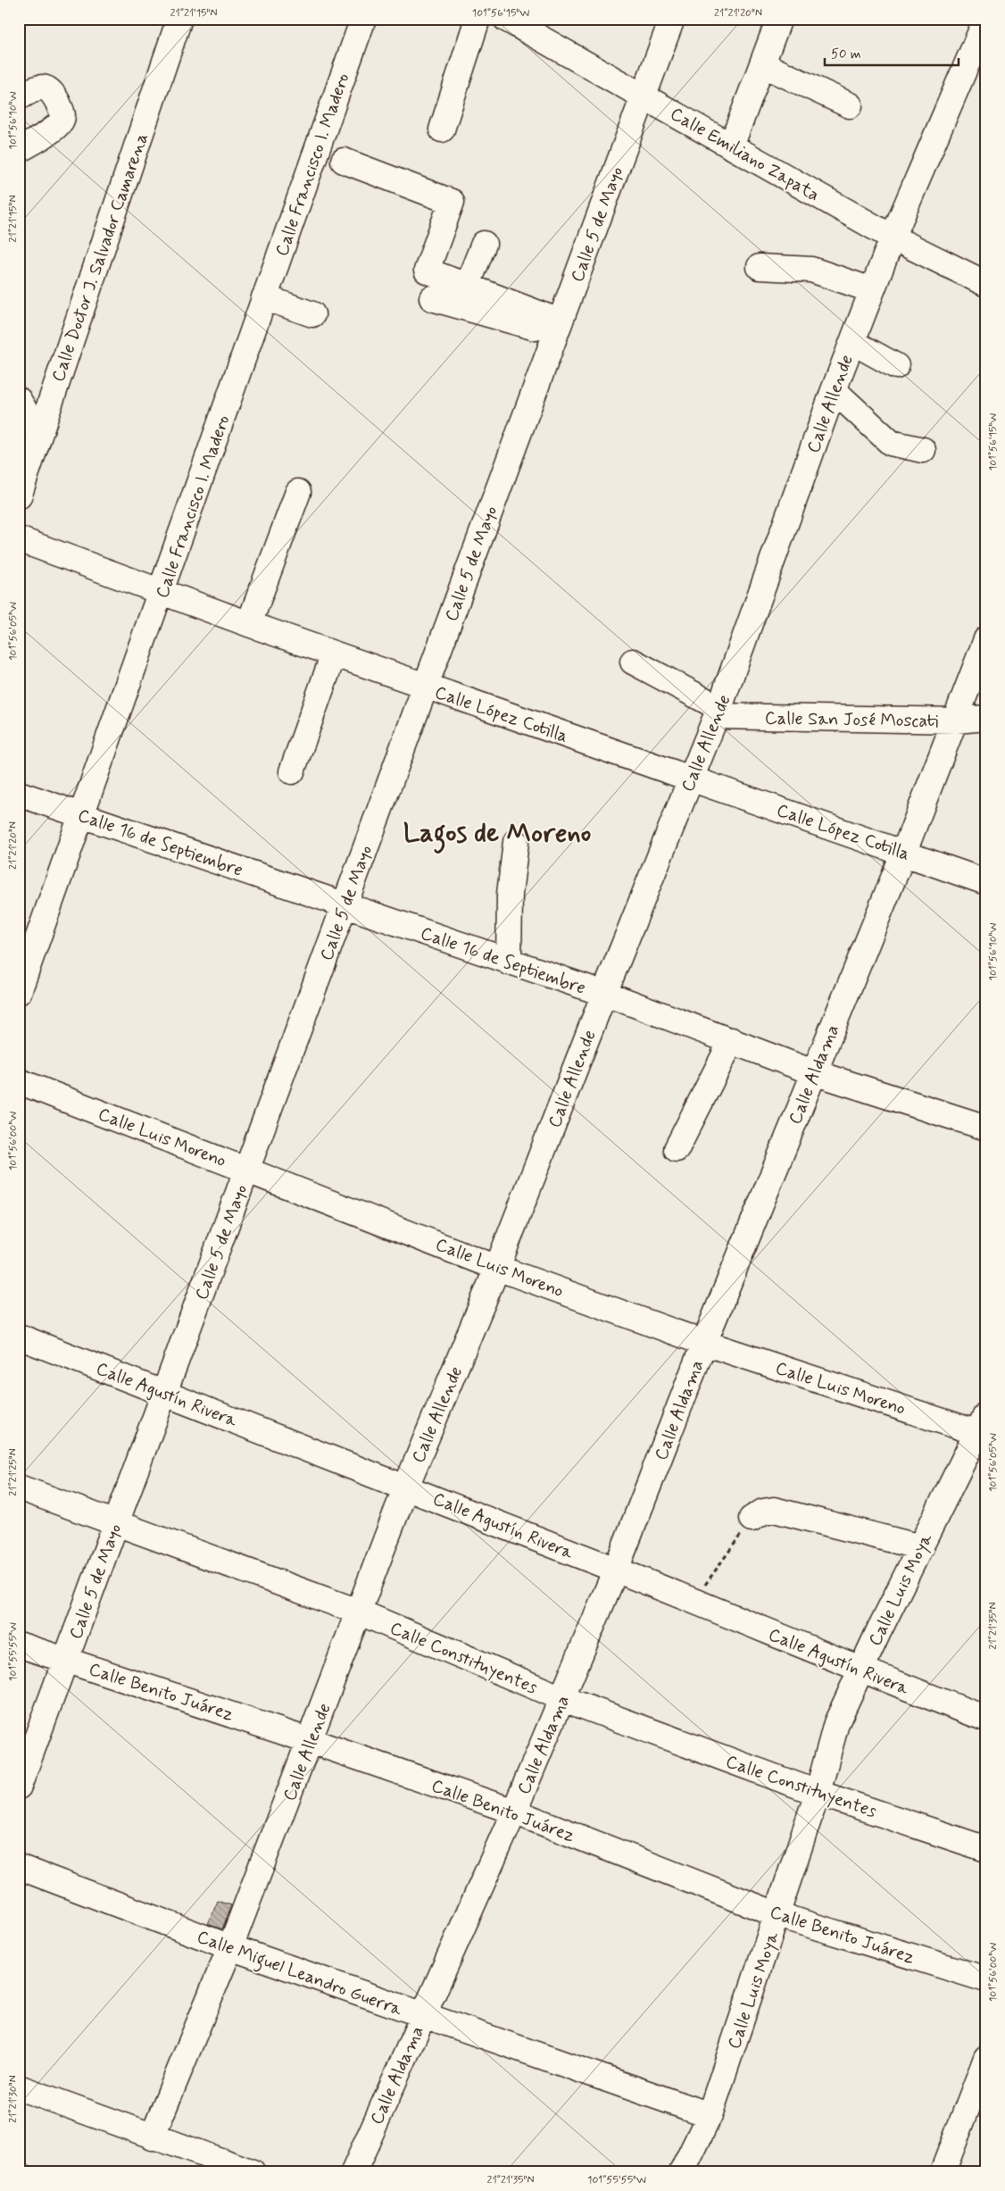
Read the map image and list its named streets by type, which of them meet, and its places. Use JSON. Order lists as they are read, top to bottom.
{
  "streets": {
    "main road": [
      "Calle Emiliano Zapata",
      "Calle Francisco I. Madero",
      "Calle 5 de Mayo",
      "Calle Doctor J. Salvador Camarena",
      "Calle Allende",
      "Calle López Cotilla",
      "Calle San José Moscati",
      "Calle 16 de Septiembre",
      "Calle Aldama",
      "Calle Luis Moreno",
      "Calle Agustín Rivera",
      "Calle Luis Moya",
      "Calle Constituyentes",
      "Calle Benito Juárez",
      "Calle Miguel Leandro Guerra"
    ]
  },
  "crossings": [
    ["Calle Emiliano Zapata", "Calle 5 de Mayo"],
    ["Calle Emiliano Zapata", "Calle Allende"],
    ["Calle Francisco I. Madero", "Calle López Cotilla"],
    ["Calle Francisco I. Madero", "Calle 16 de Septiembre"],
    ["Calle 5 de Mayo", "Calle López Cotilla"],
    ["Calle 5 de Mayo", "Calle 16 de Septiembre"],
    ["Calle 5 de Mayo", "Calle Luis Moreno"],
    ["Calle 5 de Mayo", "Calle Agustín Rivera"],
    ["Calle 5 de Mayo", "Calle Constituyentes"],
    ["Calle 5 de Mayo", "Calle Benito Juárez"],
    ["Calle Allende", "Calle López Cotilla"],
    ["Calle Allende", "Calle San José Moscati"],
    ["Calle Allende", "Calle 16 de Septiembre"],
    ["Calle Allende", "Calle Luis Moreno"],
    ["Calle Allende", "Calle Agustín Rivera"],
    ["Calle Allende", "Calle Constituyentes"],
    ["Calle Allende", "Calle Benito Juárez"],
    ["Calle Allende", "Calle Miguel Leandro Guerra"],
    ["Calle López Cotilla", "Calle Aldama"],
    ["Calle San José Moscati", "Calle Aldama"],
    ["Calle 16 de Septiembre", "Calle Aldama"],
    ["Calle Aldama", "Calle Luis Moreno"],
    ["Calle Aldama", "Calle Agustín Rivera"],
    ["Calle Aldama", "Calle Constituyentes"],
    ["Calle Aldama", "Calle Benito Juárez"],
    ["Calle Aldama", "Calle Miguel Leandro Guerra"],
    ["Calle Luis Moreno", "Calle Luis Moya"],
    ["Calle Agustín Rivera", "Calle Luis Moya"],
    ["Calle Luis Moya", "Calle Constituyentes"],
    ["Calle Luis Moya", "Calle Benito Juárez"],
    ["Calle Luis Moya", "Calle Miguel Leandro Guerra"]
  ],
  "districts": ["Lagos de Moreno"],
  "scale_bar": "50 m",
  "coordinates": [
    "21°21'15\"N",
    "101°56'15\"W",
    "21°21'20\"N",
    "101°56'10\"W",
    "101°56'05\"W",
    "101°56'00\"W",
    "21°21'25\"N",
    "21°21'35\"N",
    "101°55'55\"W",
    "21°21'30\"N"
  ]
}
